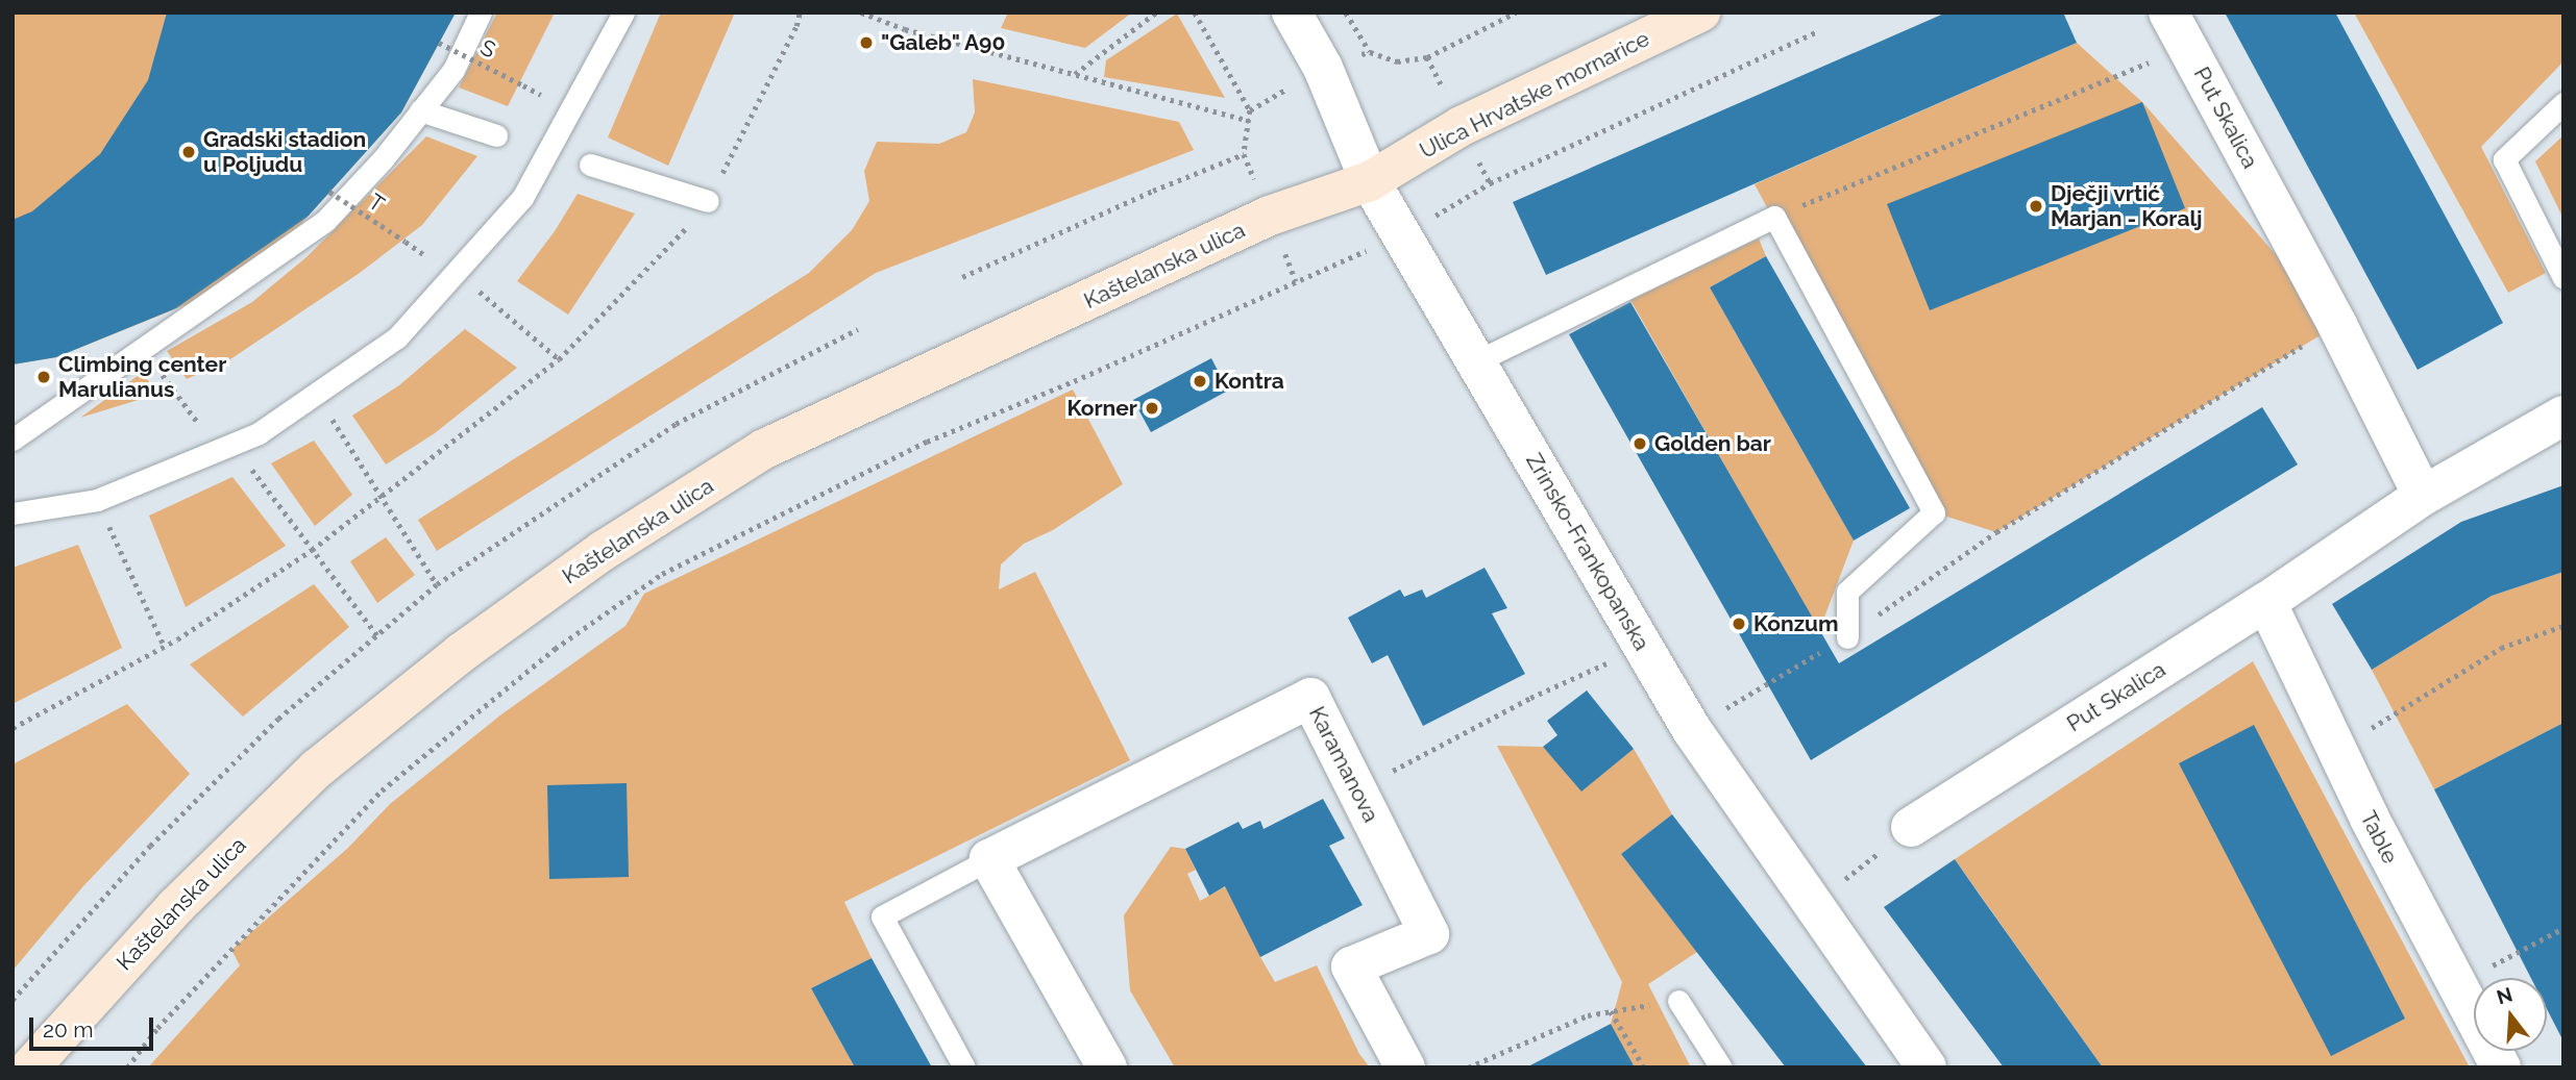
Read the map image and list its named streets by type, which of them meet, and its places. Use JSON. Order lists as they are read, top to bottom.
{
  "streets": {
    "main road": ["Ulica Hrvatske mornarice", "Kaštelanska ulica"],
    "street": [
      "Put Skalica",
      "Zrinsko-Frankopanska",
      "Karamanova",
      "Table"
    ],
    "path": ["S", "T"]
  },
  "crossings": [
    ["Ulica Hrvatske mornarice", "Kaštelanska ulica"],
    ["Ulica Hrvatske mornarice", "Zrinsko-Frankopanska"],
    ["Put Skalica", "Table"],
    ["Kaštelanska ulica", "Zrinsko-Frankopanska"]
  ],
  "places": [
    "\"Galeb\" A90",
    "Gradski stadion u Poljudu",
    "Dječji vrtić Marjan - Koralj",
    "Climbing center Marulianus",
    "Kontra",
    "Korner",
    "Golden bar",
    "Konzum"
  ],
  "scale_bar": "20 m",
  "north": "top"
}
